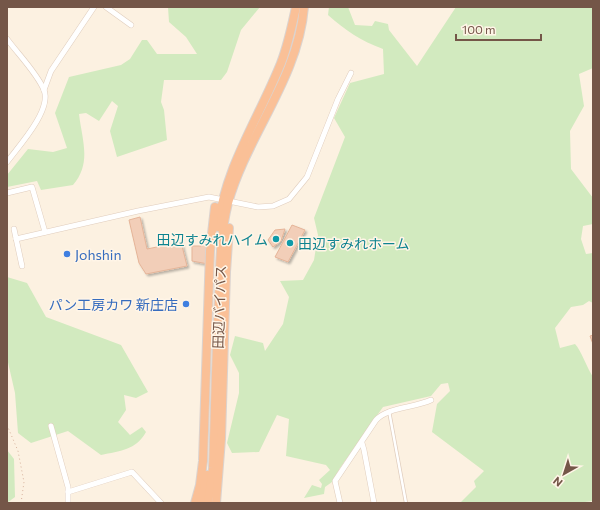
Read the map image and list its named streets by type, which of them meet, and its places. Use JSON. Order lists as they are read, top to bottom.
{
  "streets": {
    "highway": ["田辺バイパス"]
  },
  "places": [
    "田辺すみれハイム",
    "田辺すみれホーム",
    "Johshin",
    "パン工房カワ 新庄店"
  ],
  "scale_bar": "100 m",
  "north": "bottom left"
}
